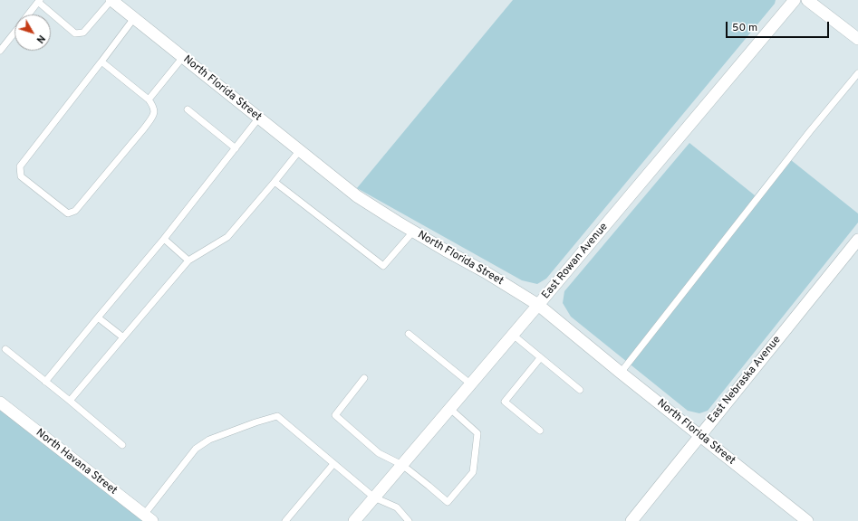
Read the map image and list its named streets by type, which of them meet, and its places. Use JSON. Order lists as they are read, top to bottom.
{
  "streets": {
    "street": [
      "North Florida Street",
      "East Rowan Avenue",
      "East Nebraska Avenue",
      "North Havana Street"
    ]
  },
  "crossings": [
    ["North Florida Street", "East Rowan Avenue"],
    ["North Florida Street", "East Nebraska Avenue"]
  ],
  "scale_bar": "50 m",
  "north": "bottom right"
}
